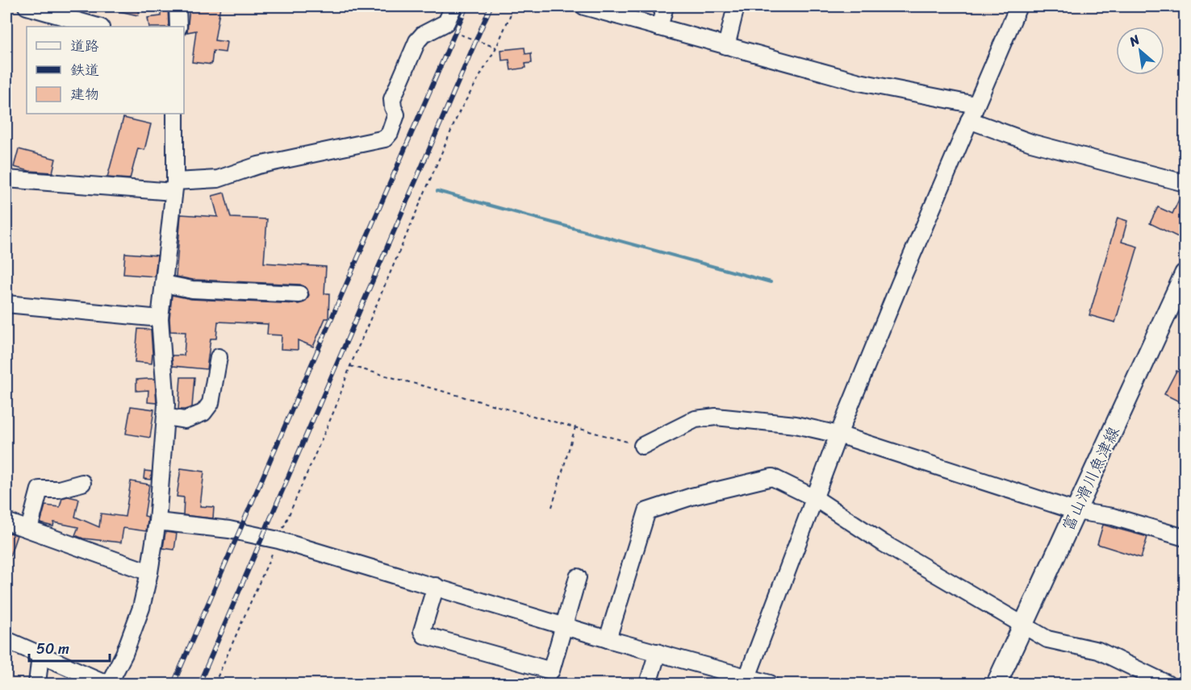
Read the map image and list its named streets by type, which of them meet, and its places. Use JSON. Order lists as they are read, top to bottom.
{
  "streets": {
    "main road": ["富山滑川魚津線"]
  },
  "legend": ["道路", "鉄道", "建物"],
  "scale_bar": "50 m",
  "north": "top left"
}
